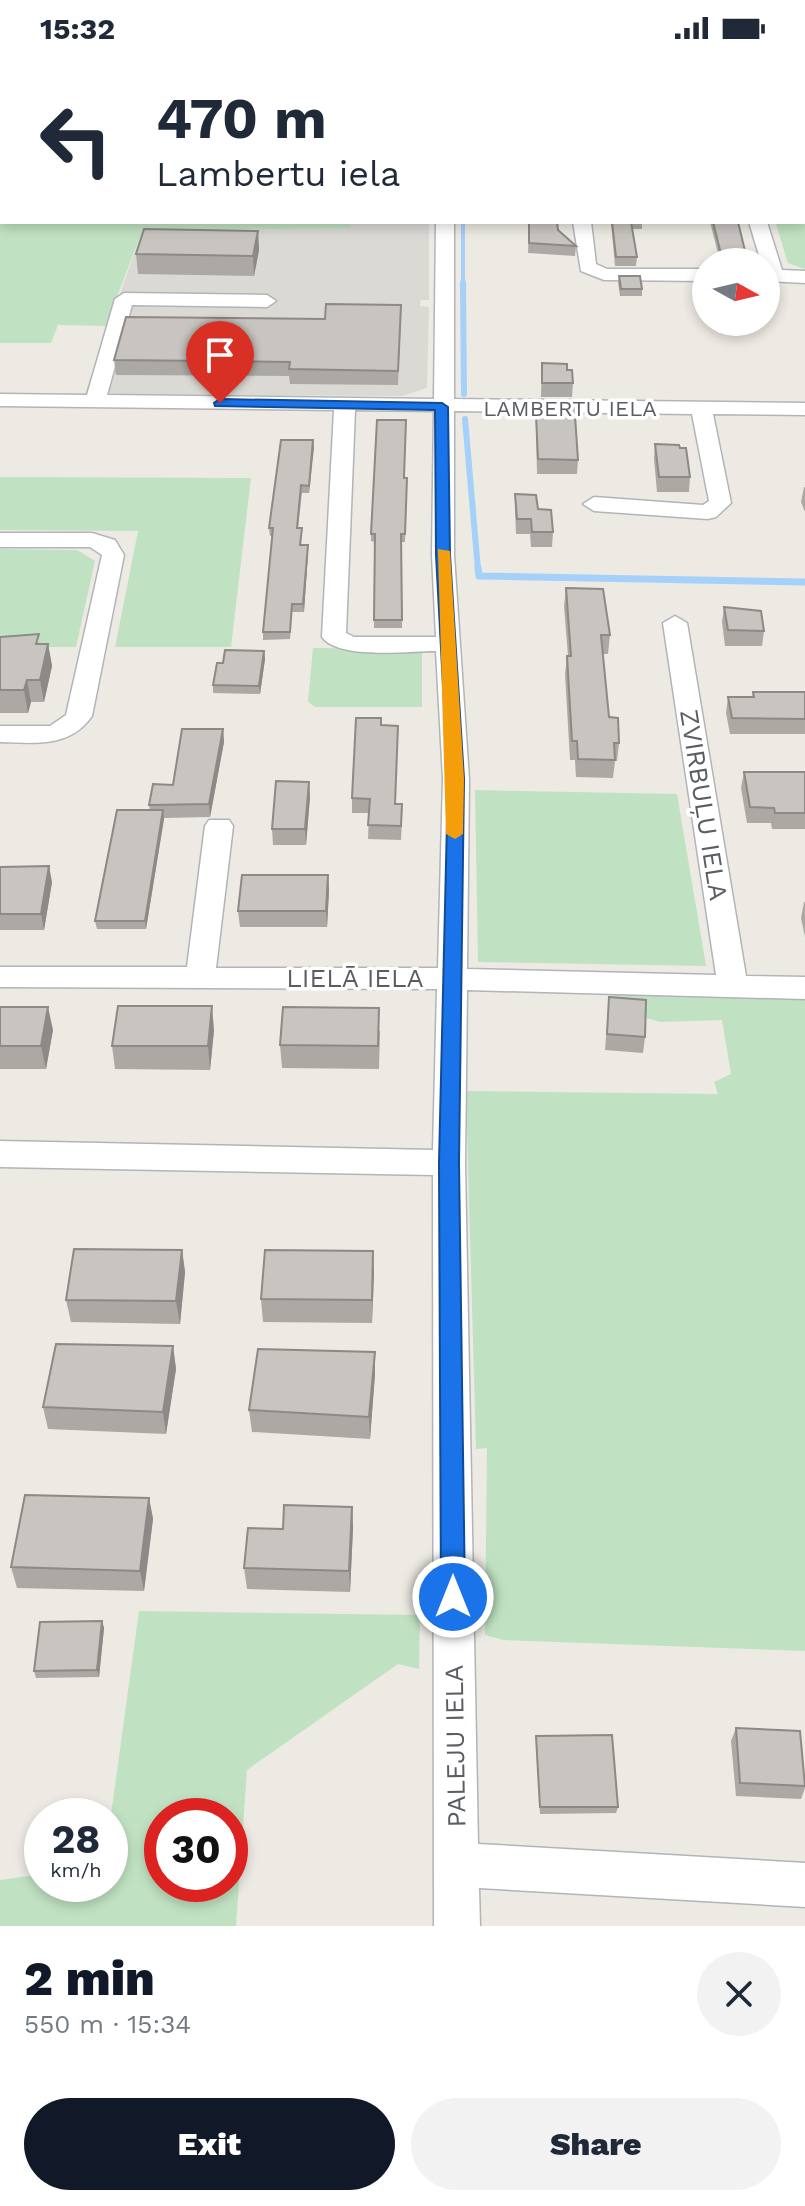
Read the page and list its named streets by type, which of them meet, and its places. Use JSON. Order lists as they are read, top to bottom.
{
  "streets": {
    "street": [
      "LAMBERTU IELA",
      "ZVIRBUĻU IELA",
      "LIELĀ IELA",
      "PALEJU IELA"
    ]
  },
  "crossings": [
    ["LAMBERTU IELA", "PALEJU IELA"],
    ["ZVIRBUĻU IELA", "LIELĀ IELA"],
    ["LIELĀ IELA", "PALEJU IELA"]
  ],
  "north": "right",
  "page": {
    "status": "15:32",
    "turn": ["470 m", "Lambertu iela"],
    "speed": "28 km/h",
    "limit": "30",
    "heading": ["2 min", "550 m · 15:34"],
    "buttons": ["Exit", "Share"]
  }
}
